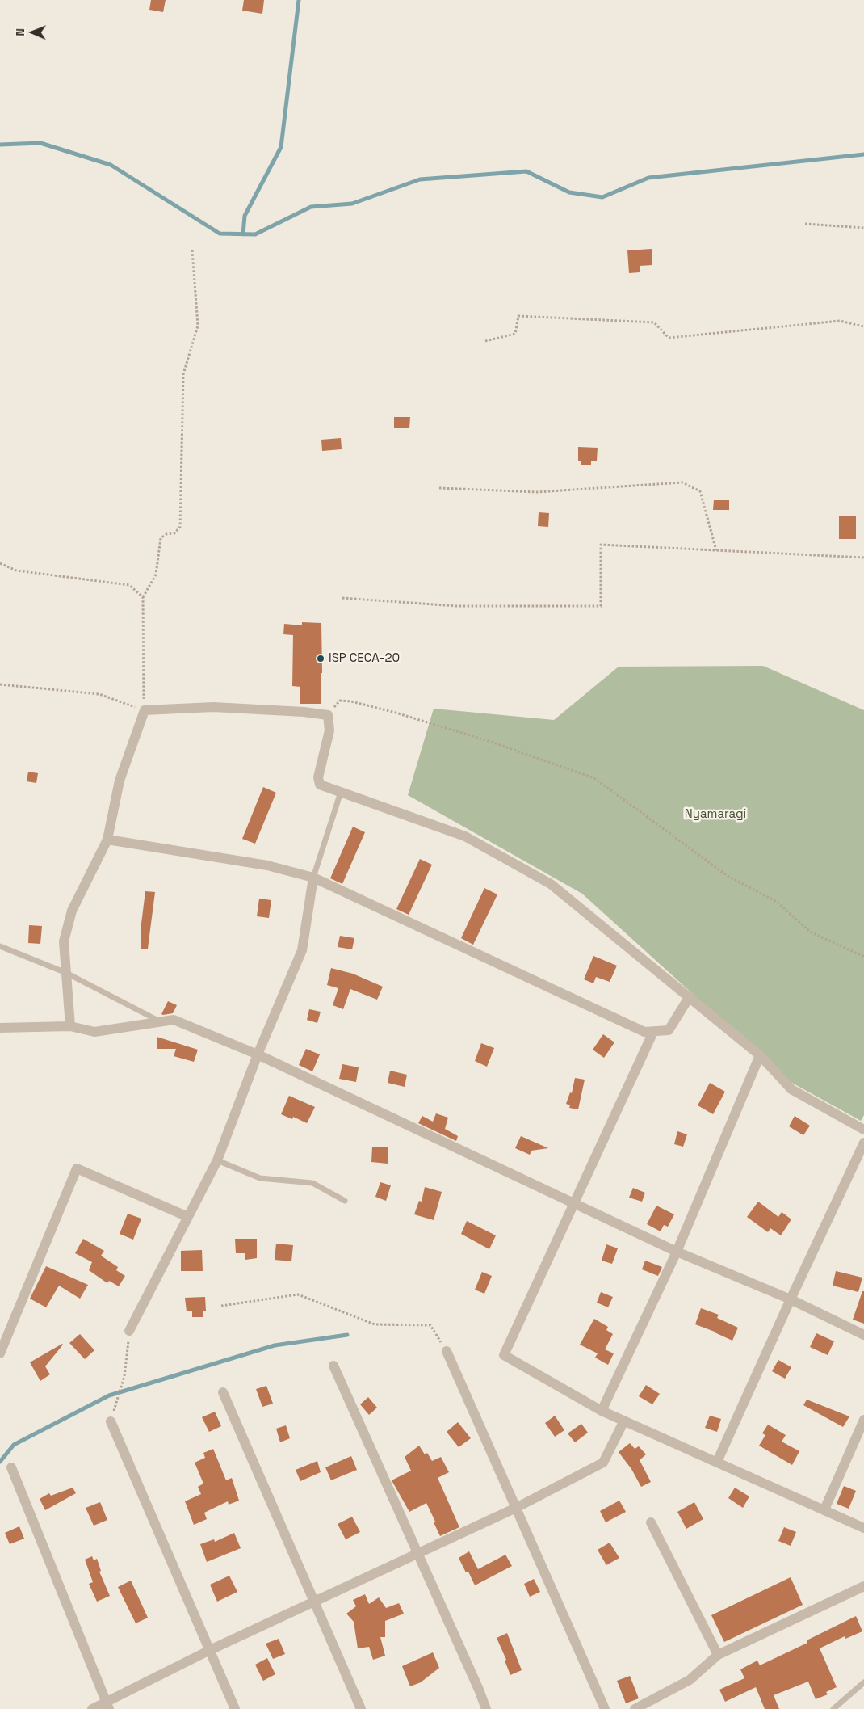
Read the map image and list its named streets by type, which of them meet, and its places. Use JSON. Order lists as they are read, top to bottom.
{
  "parks": ["Nyamaragi"],
  "places": ["ISP CECA-20"],
  "north": "left"
}
